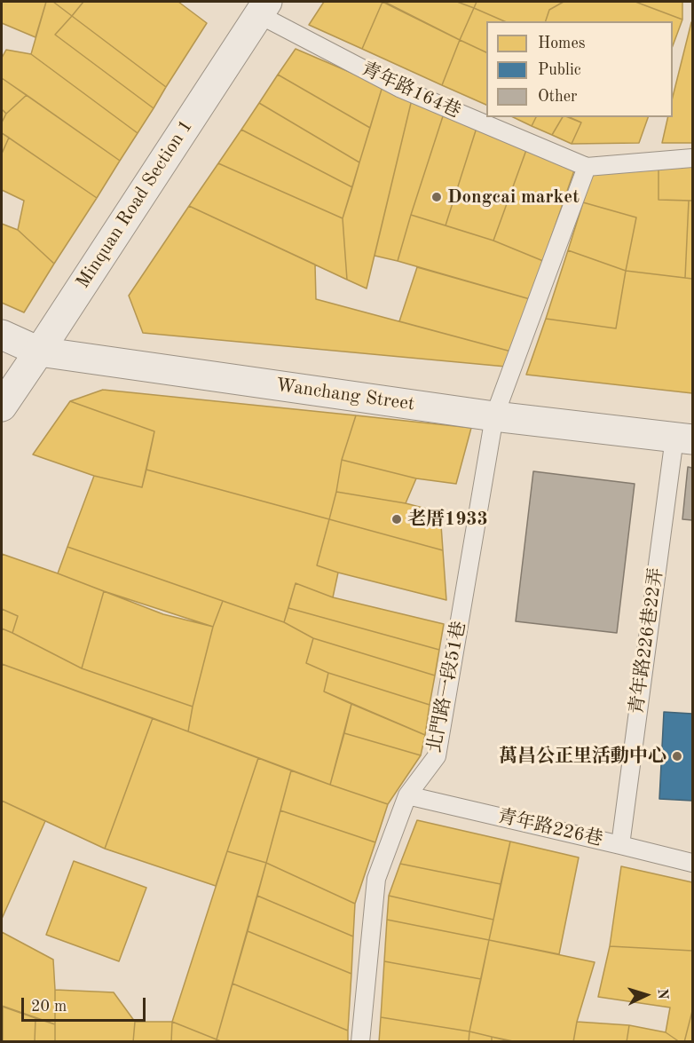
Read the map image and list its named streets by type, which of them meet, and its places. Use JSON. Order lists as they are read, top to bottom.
{
  "streets": {
    "street": ["Minquan Road Section 1", "Wanchang Street"],
    "lane": [
      "青年路164巷",
      "青年路226巷22弄",
      "北門路一段51巷",
      "青年路226巷"
    ]
  },
  "crossings": [
    ["青年路164巷", "Minquan Road Section 1"],
    ["青年路164巷", "北門路一段51巷"],
    ["Minquan Road Section 1", "Wanchang Street"],
    ["Wanchang Street", "青年路226巷22弄"],
    ["Wanchang Street", "北門路一段51巷"],
    ["青年路226巷22弄", "青年路226巷"],
    ["北門路一段51巷", "青年路226巷"]
  ],
  "places": ["Dongcai market", "老厝1933", "萬昌公正里活動中心"],
  "legend": ["Homes", "Public", "Other"],
  "scale_bar": "20 m",
  "north": "right"
}
